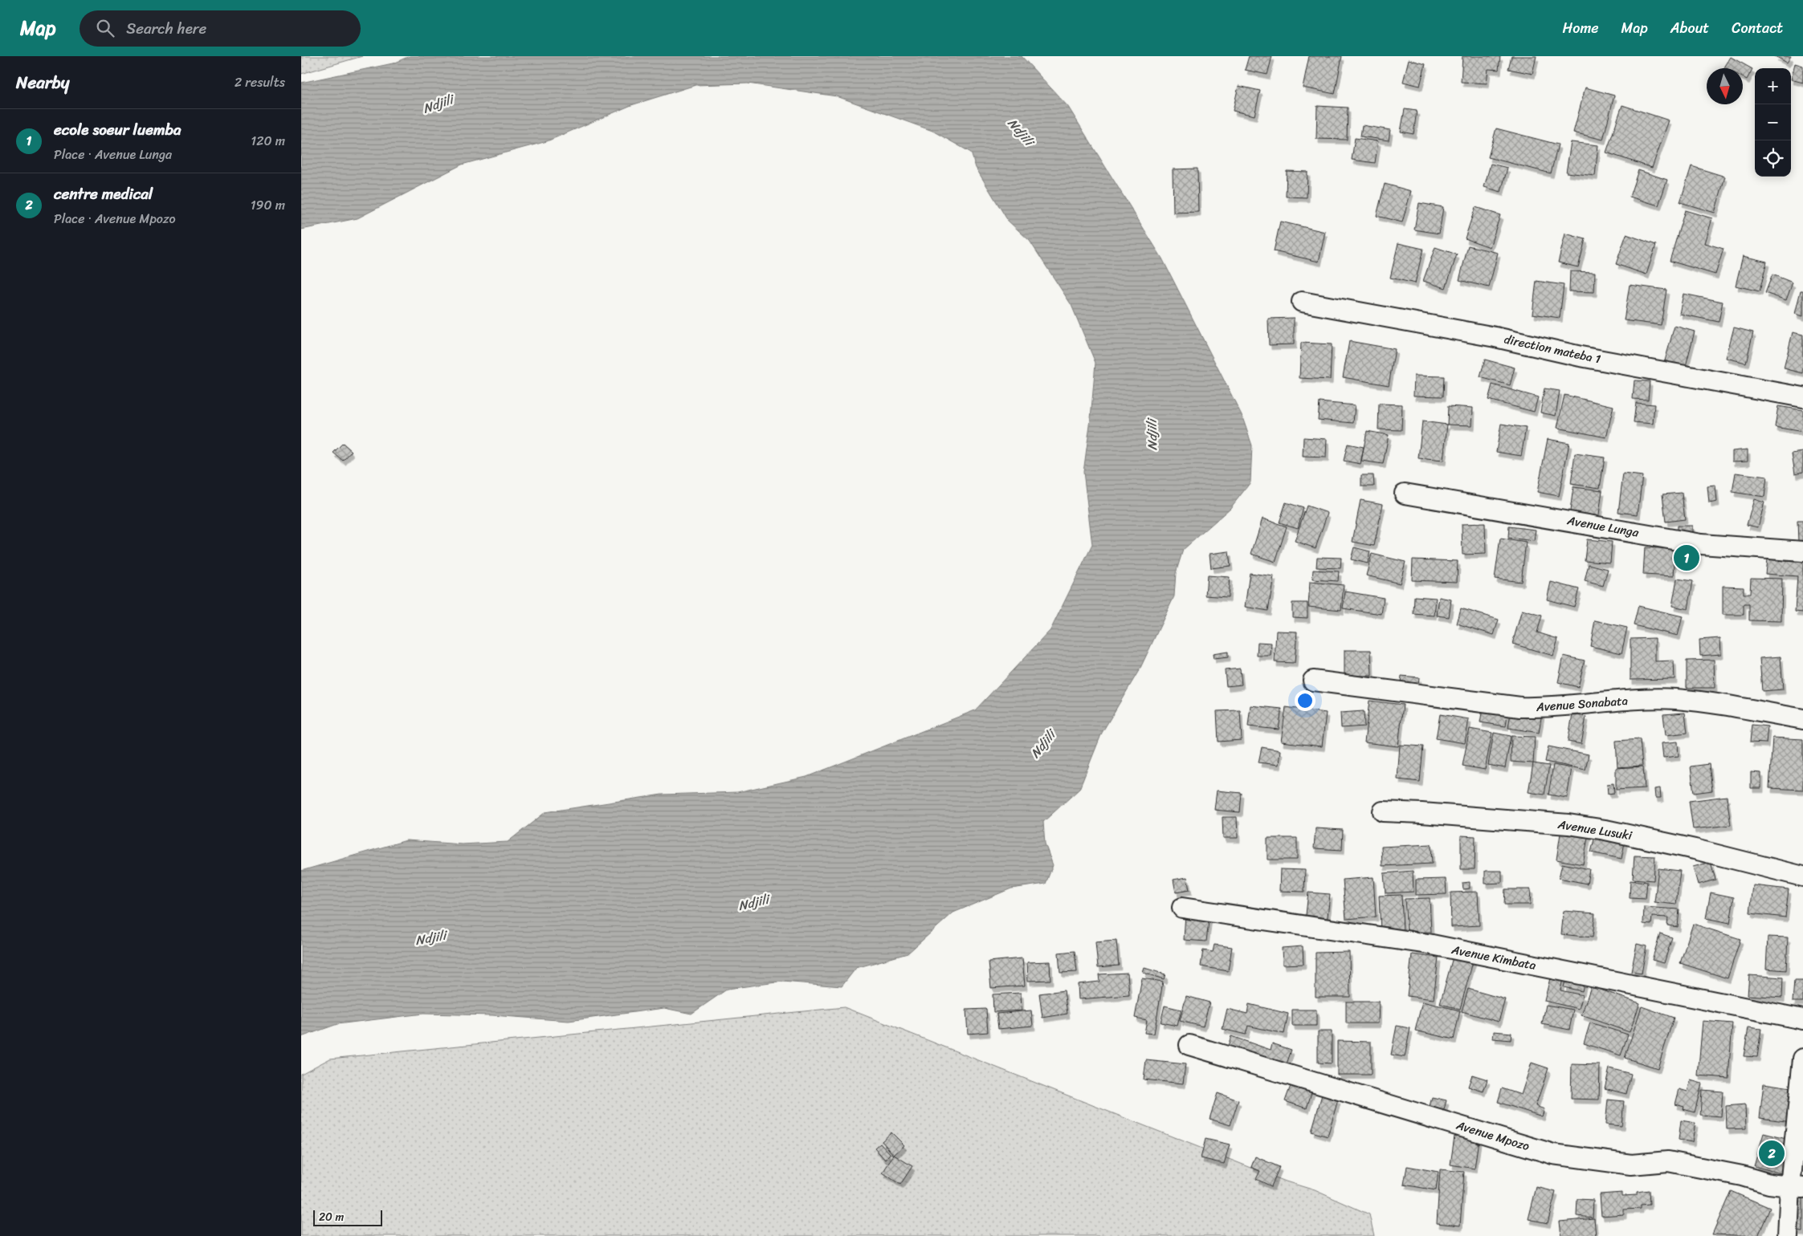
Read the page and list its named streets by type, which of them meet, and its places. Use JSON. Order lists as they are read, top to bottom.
{
  "streets": {
    "street": [
      "direction mateba 1",
      "Avenue Lunga",
      "Avenue Sonabata",
      "Avenue Lusuki",
      "Avenue Kimbata",
      "Avenue Mpozo"
    ]
  },
  "water": ["Ndjili"],
  "scale_bar": "20 m",
  "north": "bottom",
  "page": {
    "header": "Map",
    "search": "Search here",
    "nav": [
      "Home",
      "Map",
      "About",
      "Contact"
    ],
    "heading": ["Nearby", "2 results"],
    "map_buttons": ["+", "−"],
    "list": [
      {
        "mark": "1",
        "name": "ecole soeur luemba",
        "note": "Place · Avenue Lunga",
        "value": "120 m"
      },
      {
        "mark": "2",
        "name": "centre medical",
        "note": "Place · Avenue Mpozo",
        "value": "190 m"
      }
    ],
    "pins": ["1", "2"],
    "scale": "20 m"
  }
}
